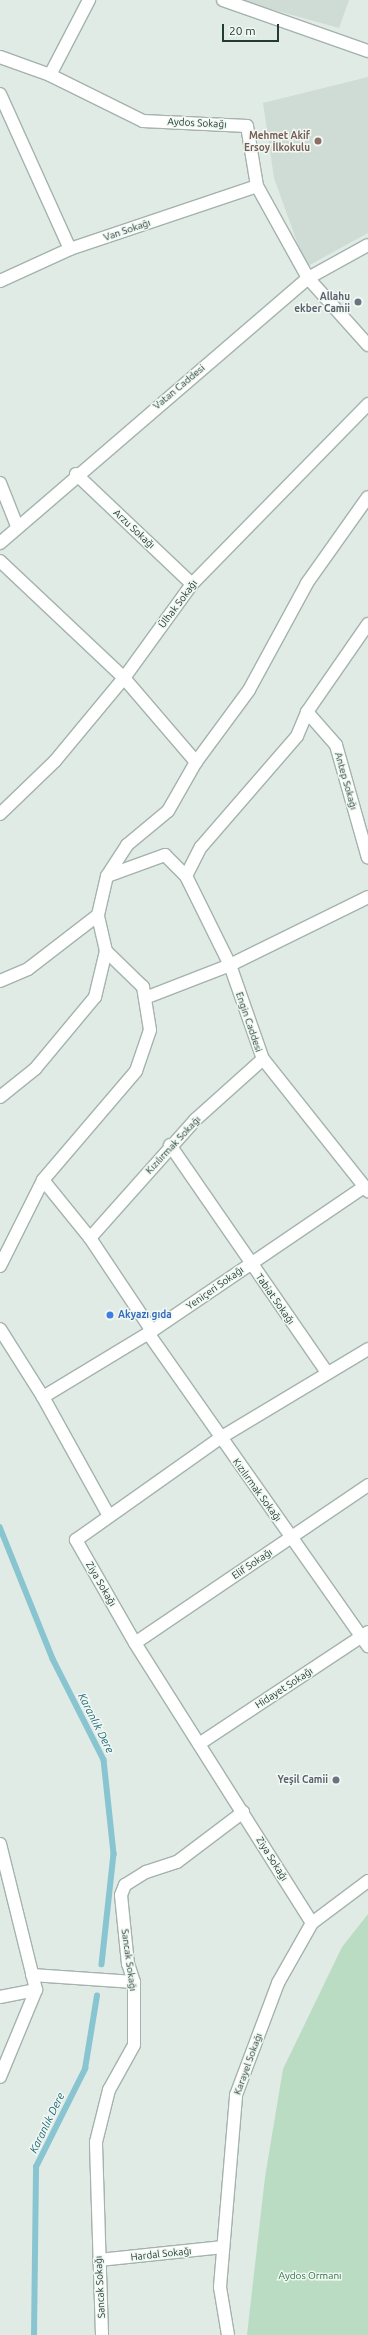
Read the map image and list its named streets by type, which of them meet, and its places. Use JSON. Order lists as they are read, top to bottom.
{
  "streets": {
    "street": [
      "Aydos Sokağı",
      "Van Sokağı",
      "Vatan Caddesi",
      "Arzu Sokağı",
      "Ülhak Sokağı",
      "Antep Sokağı",
      "Engin Caddesi",
      "Kızılırmak Sokağı",
      "Yeniçeri Sokağı",
      "Tabiat Sokağı",
      "Elif Sokağı",
      "Ziya Sokağı",
      "Hidayet Sokağı",
      "Sancak Sokağı",
      "Karayel Sokağı",
      "Hardal Sokağı"
    ]
  },
  "crossings": [
    ["Aydos Sokağı", "Van Sokağı"],
    ["Aydos Sokağı", "Vatan Caddesi"],
    ["Vatan Caddesi", "Arzu Sokağı"],
    ["Arzu Sokağı", "Ülhak Sokağı"],
    ["Engin Caddesi", "Kızılırmak Sokağı"],
    ["Engin Caddesi", "Yeniçeri Sokağı"],
    ["Kızılırmak Sokağı", "Yeniçeri Sokağı"],
    ["Kızılırmak Sokağı", "Tabiat Sokağı"],
    ["Kızılırmak Sokağı", "Elif Sokağı"],
    ["Kızılırmak Sokağı", "Ziya Sokağı"],
    ["Kızılırmak Sokağı", "Hidayet Sokağı"],
    ["Yeniçeri Sokağı", "Tabiat Sokağı"],
    ["Tabiat Sokağı", "Ziya Sokağı"],
    ["Elif Sokağı", "Ziya Sokağı"],
    ["Ziya Sokağı", "Hidayet Sokağı"],
    ["Ziya Sokağı", "Sancak Sokağı"],
    ["Ziya Sokağı", "Karayel Sokağı"],
    ["Sancak Sokağı", "Hardal Sokağı"],
    ["Karayel Sokağı", "Hardal Sokağı"]
  ],
  "water": ["Karanlık Dere"],
  "parks": ["Aydos Ormanı"],
  "places": [
    "Mehmet Akif Ersoy İlkokulu",
    "Allahu ekber Camii",
    "Akyazı gıda",
    "Yeşil Camii"
  ],
  "scale_bar": "20 m"
}
